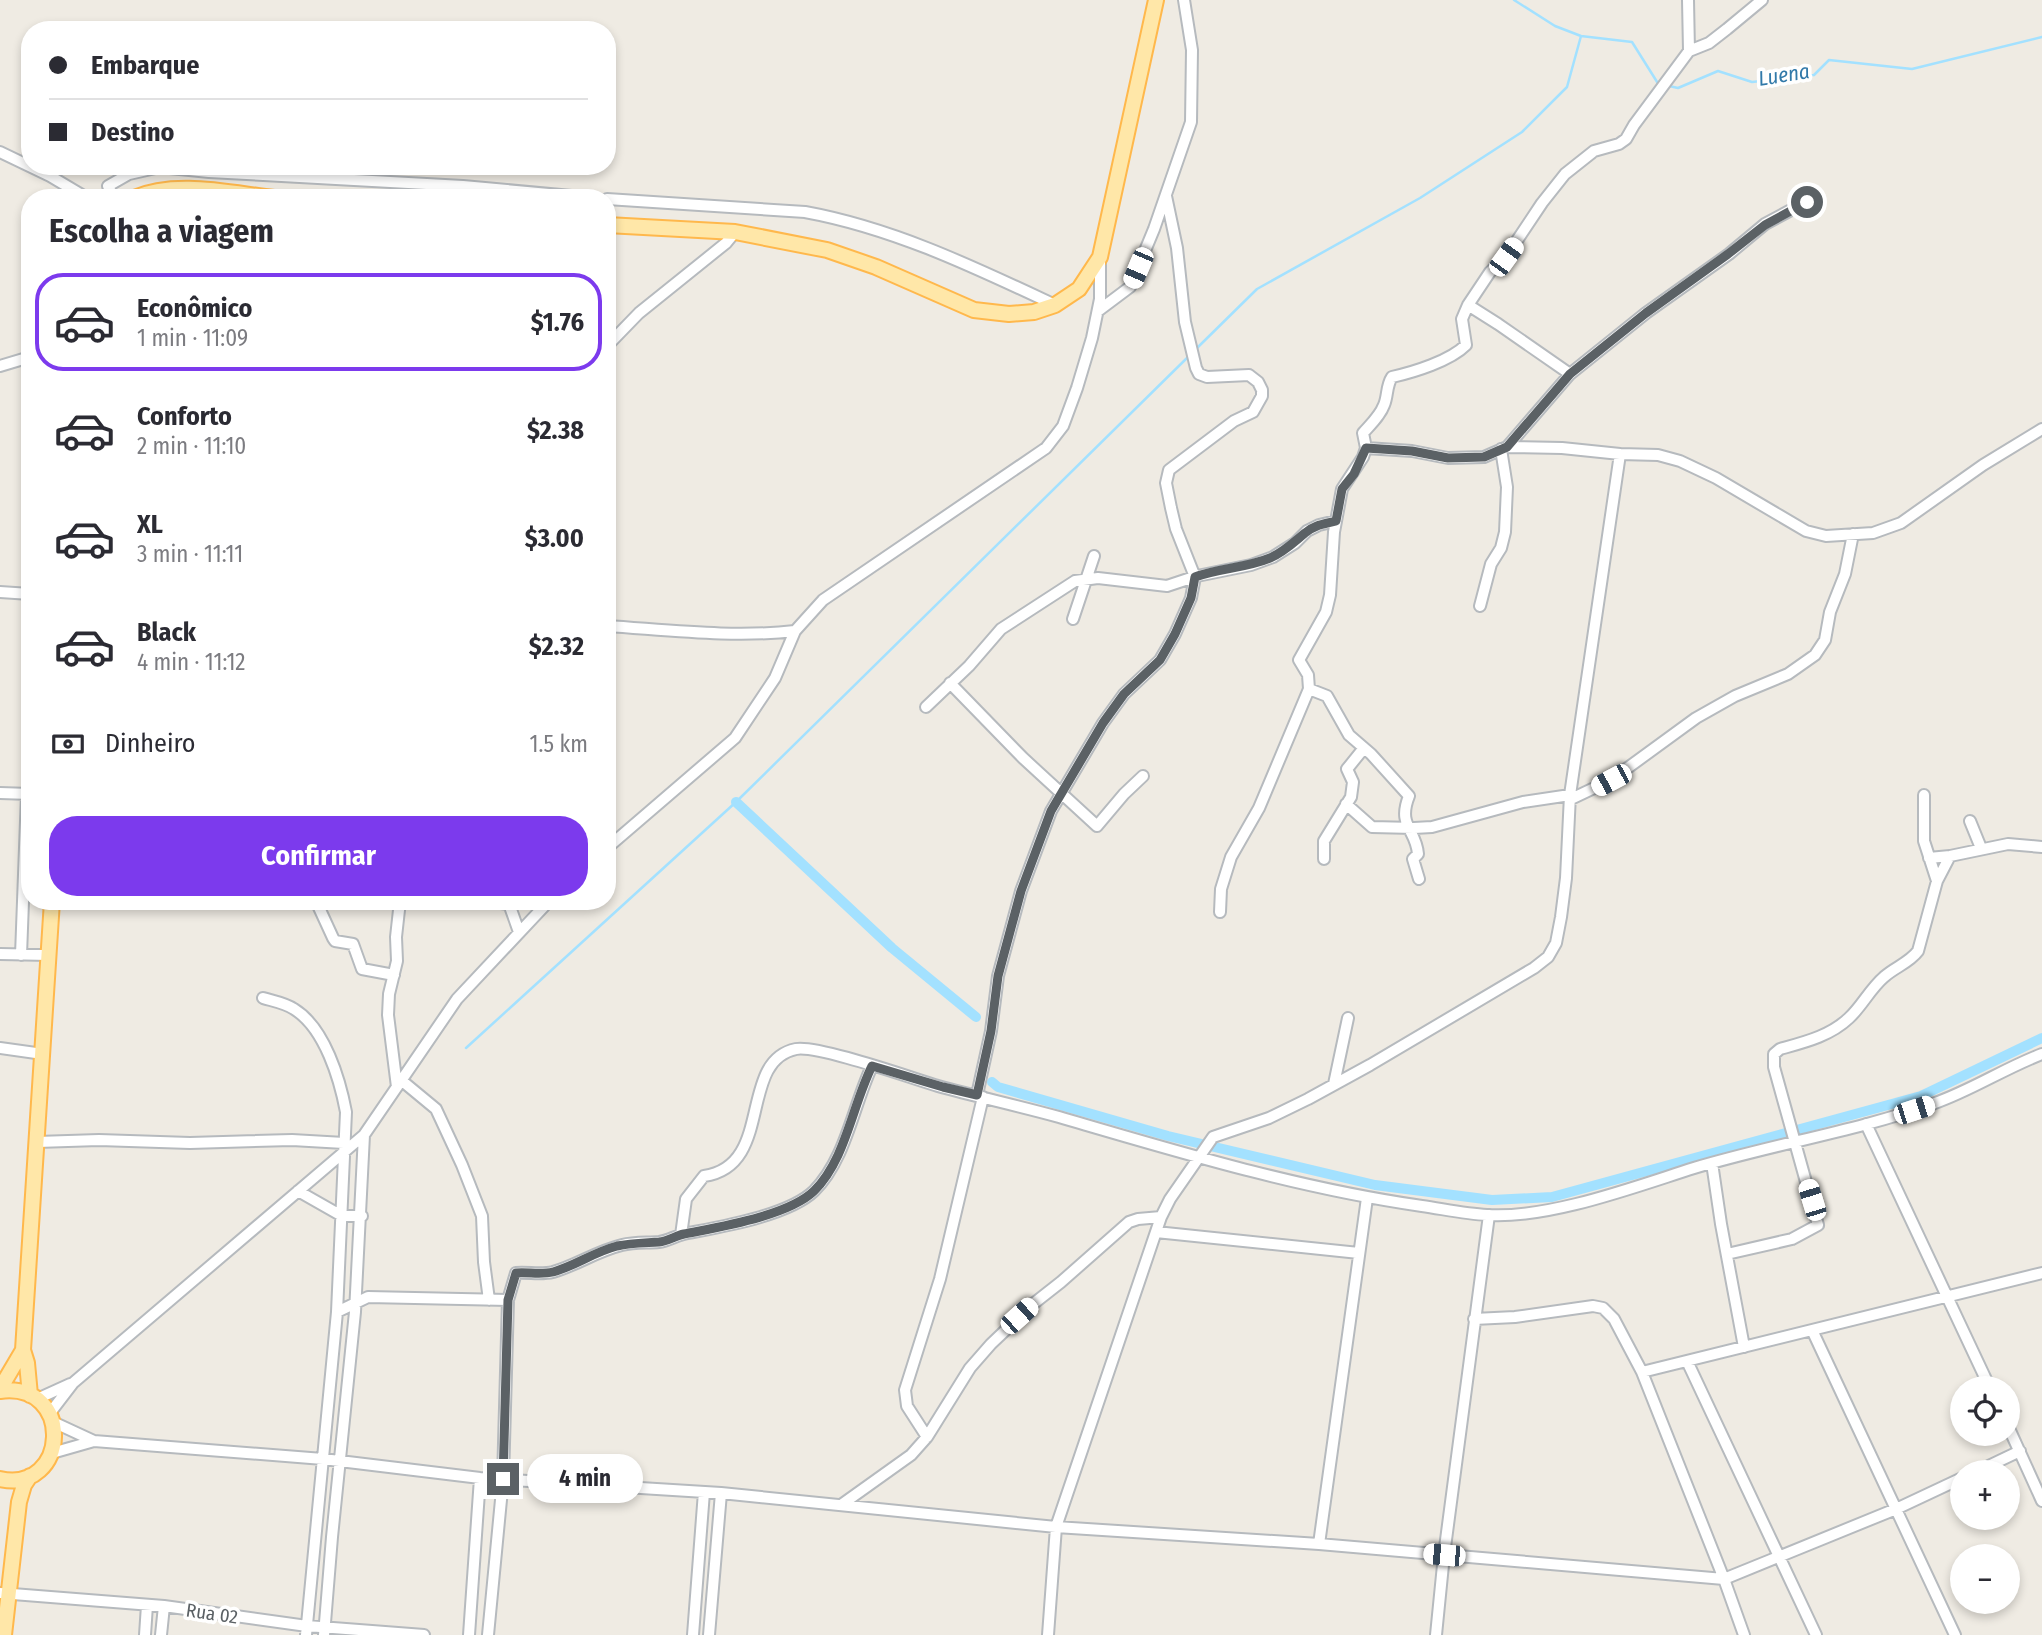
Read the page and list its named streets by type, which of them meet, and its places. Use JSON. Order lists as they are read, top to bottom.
{
  "streets": {
    "street": ["Rua 02"]
  },
  "water": ["Luena"],
  "page": {
    "banner": ["Embarque", "Destino"],
    "heading": "Escolha a viagem",
    "list": [
      {
        "name": "Econômico",
        "note": "1 min · 11:09",
        "value": "$1.76"
      },
      {
        "name": "Conforto",
        "note": "2 min · 11:10",
        "value": "$2.38"
      },
      {
        "name": "XL",
        "note": "3 min · 11:11",
        "value": "$3.00"
      },
      {
        "name": "Black",
        "note": "4 min · 11:12",
        "value": "$2.32"
      }
    ],
    "pay": ["Dinheiro", "1.5 km"],
    "buttons": "Confirmar",
    "map_buttons": ["+", "−"],
    "bubble": "4 min"
  }
}
